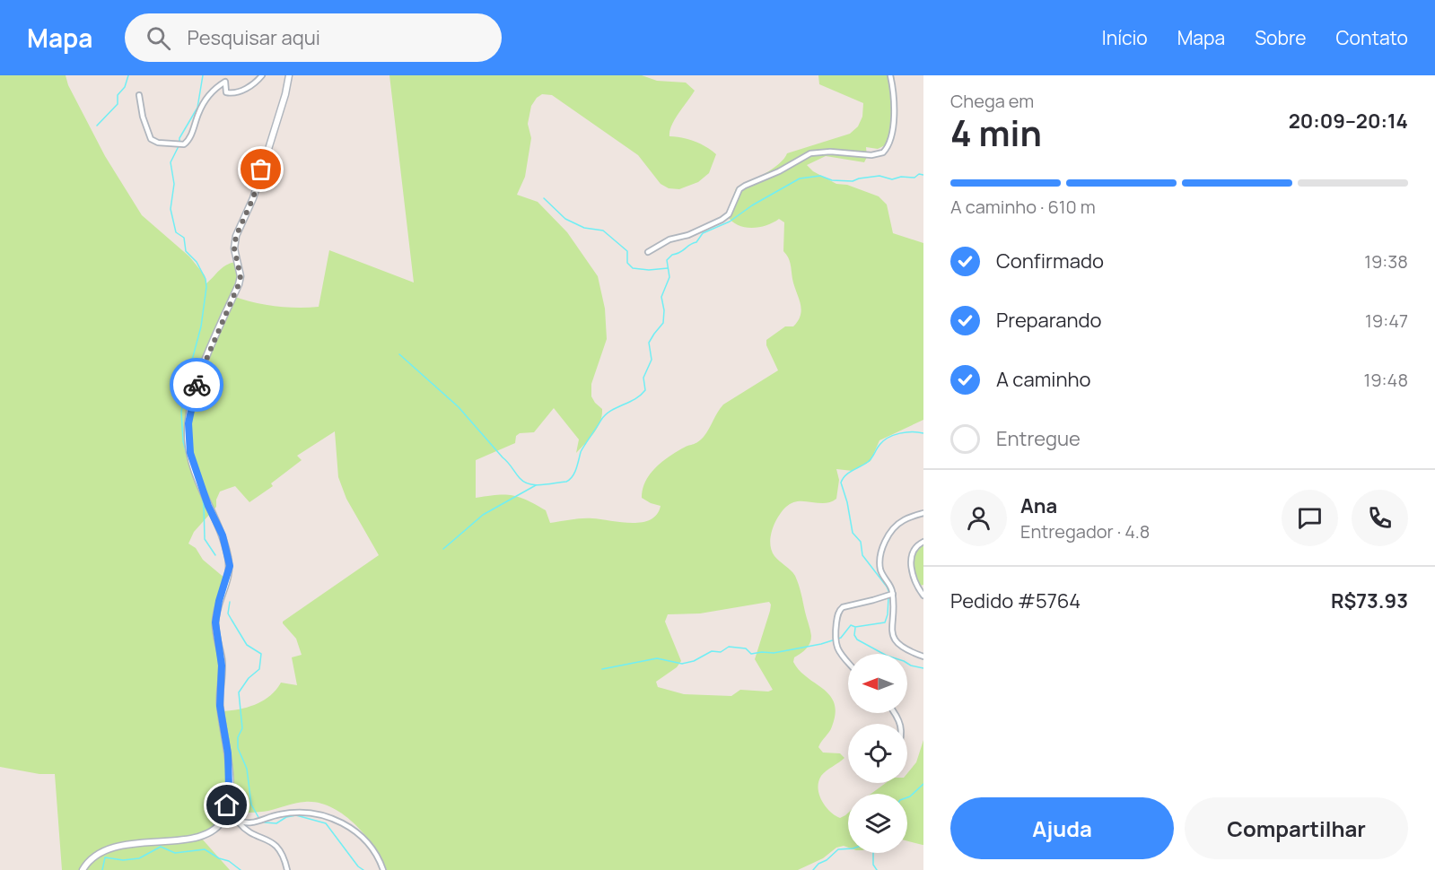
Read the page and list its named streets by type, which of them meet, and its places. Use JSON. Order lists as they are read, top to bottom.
{
  "north": "left",
  "page": {
    "header": "Mapa",
    "search": "Pesquisar aqui",
    "nav": [
      "Início",
      "Mapa",
      "Sobre",
      "Contato"
    ],
    "heading": ["4 min", "Chega em", "20:09–20:14"],
    "panel": [
      "Ana",
      "Entregador · 4.8",
      "Pedido #5764",
      "R$73.93"
    ],
    "bar": "A caminho · 610 m",
    "list": [
      ["Confirmado", "19:38"],
      ["Preparando", "19:47"],
      ["A caminho", "19:48"],
      "Entregue"
    ],
    "buttons": ["Ajuda", "Compartilhar"]
  }
}
